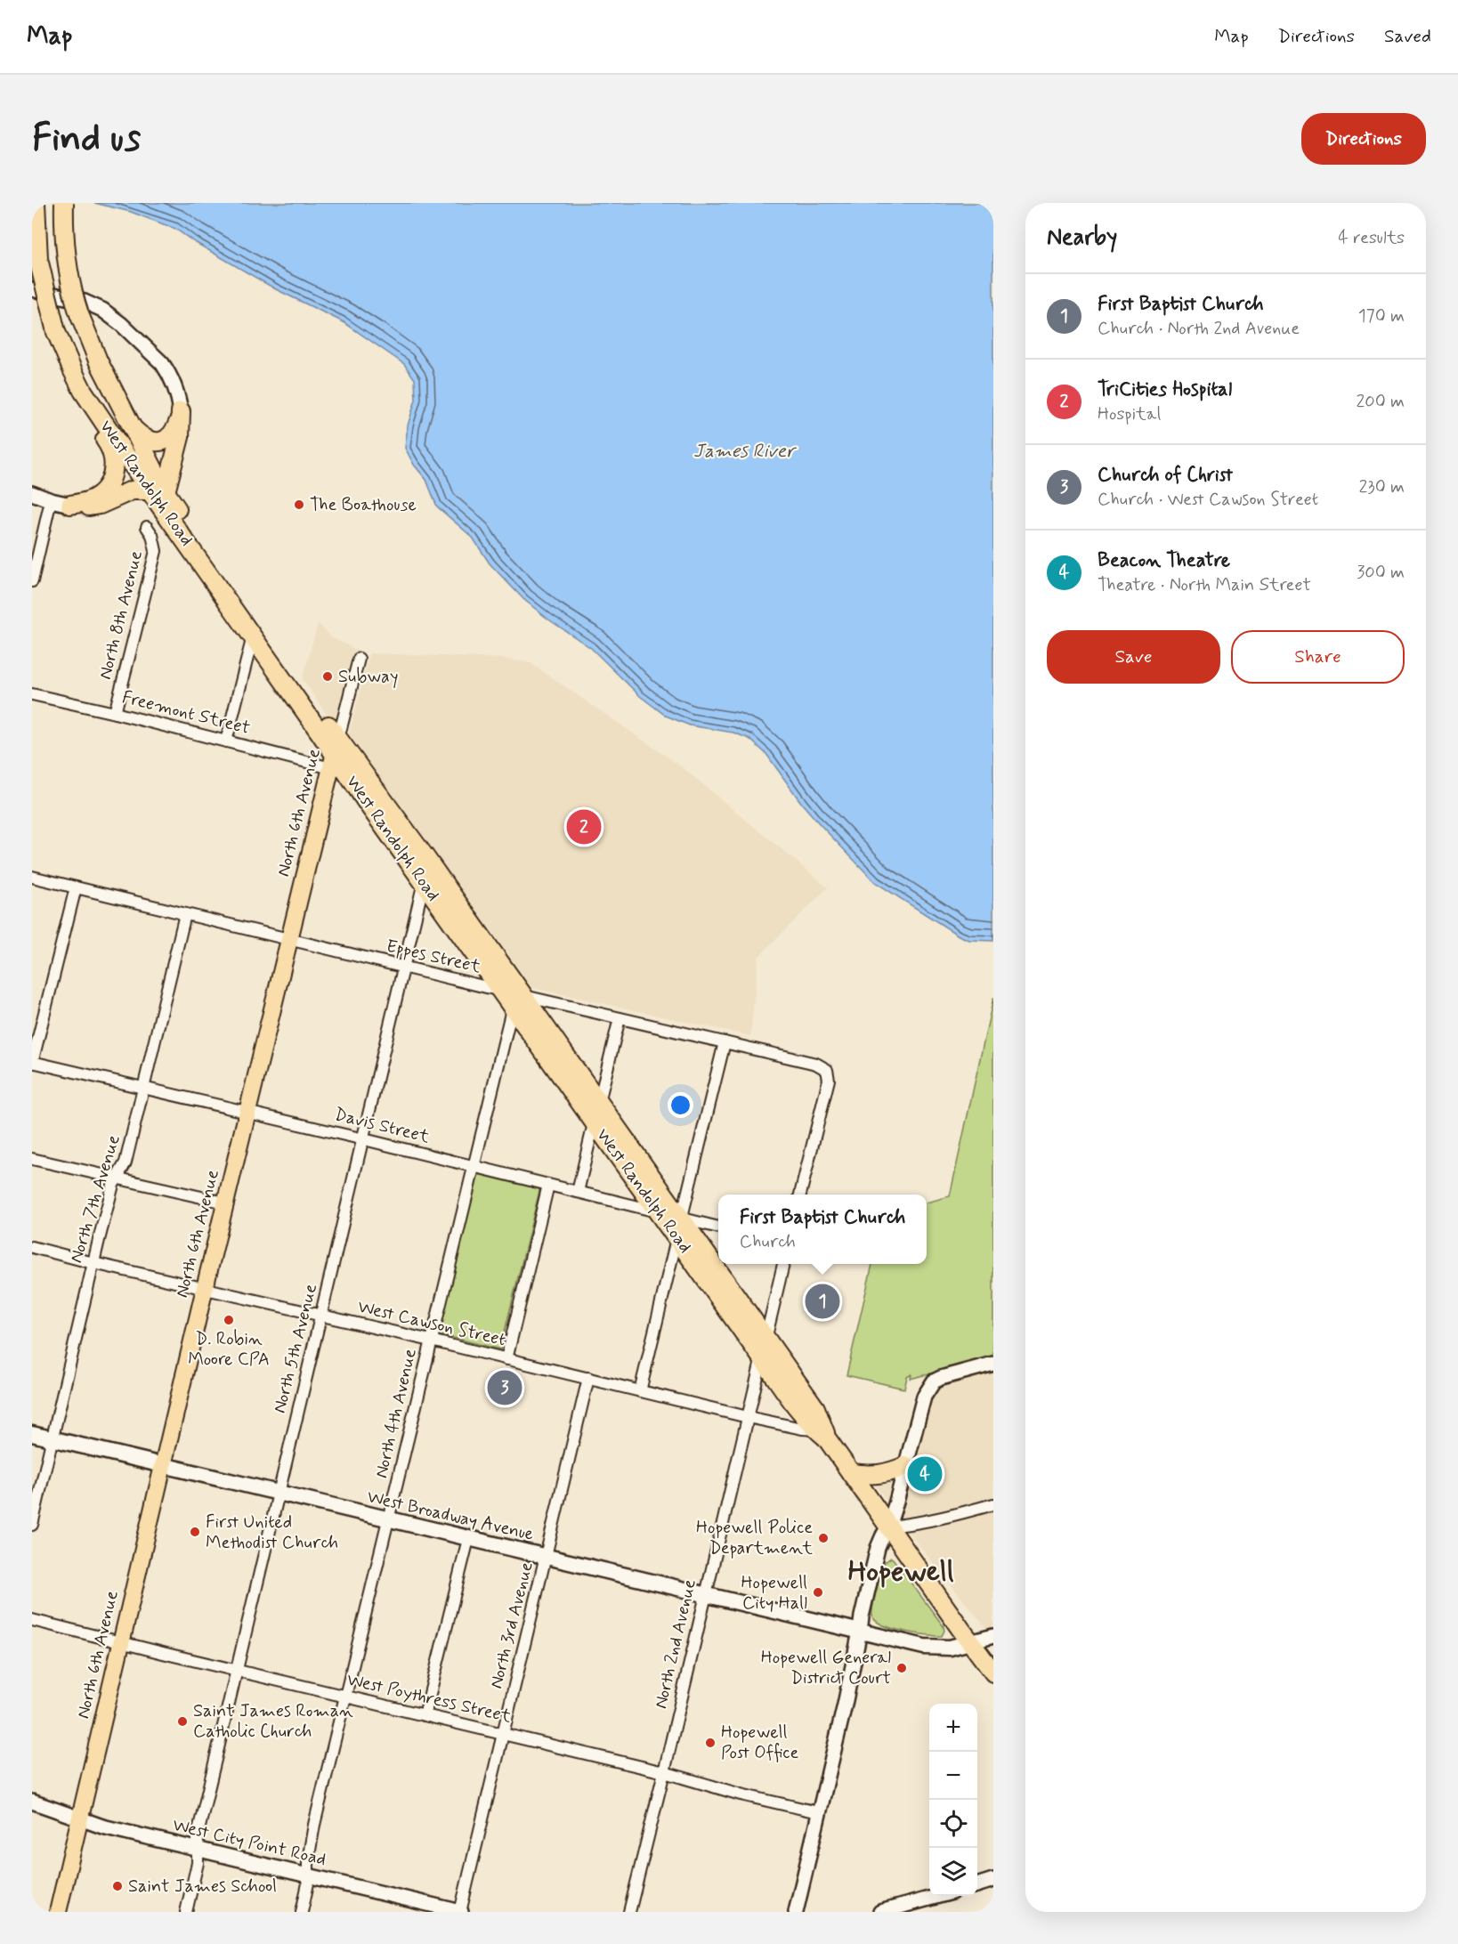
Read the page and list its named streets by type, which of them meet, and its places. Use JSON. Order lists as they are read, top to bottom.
{
  "streets": {
    "highway": ["West Randolph Road"],
    "main road": ["North 6th Avenue", "West Broadway Avenue"],
    "street": [
      "North 8th Avenue",
      "Freemont Street",
      "Eppes Street",
      "Davis Street",
      "North 7th Avenue",
      "West Cawson Street",
      "North 5th Avenue",
      "North 4th Avenue",
      "North 3rd Avenue",
      "North 2nd Avenue",
      "West Poythress Street",
      "West City Point Road"
    ]
  },
  "crossings": [
    ["West Randolph Road", "Freemont Street"],
    ["West Randolph Road", "North 6th Avenue"],
    ["West Randolph Road", "Eppes Street"],
    ["West Randolph Road", "Davis Street"],
    ["West Randolph Road", "West Cawson Street"],
    ["West Randolph Road", "North 5th Avenue"],
    ["West Randolph Road", "North 4th Avenue"],
    ["West Randolph Road", "West Broadway Avenue"],
    ["West Randolph Road", "North 2nd Avenue"],
    ["North 8th Avenue", "Freemont Street"],
    ["Freemont Street", "North 6th Avenue"],
    ["North 6th Avenue", "Eppes Street"],
    ["North 6th Avenue", "Davis Street"],
    ["North 6th Avenue", "West Cawson Street"],
    ["North 6th Avenue", "West Broadway Avenue"],
    ["North 6th Avenue", "West Poythress Street"],
    ["North 6th Avenue", "West City Point Road"],
    ["Eppes Street", "North 7th Avenue"],
    ["Eppes Street", "North 5th Avenue"],
    ["Davis Street", "North 7th Avenue"],
    ["Davis Street", "North 5th Avenue"],
    ["Davis Street", "North 4th Avenue"],
    ["North 7th Avenue", "West Cawson Street"],
    ["North 7th Avenue", "West Broadway Avenue"],
    ["West Cawson Street", "North 5th Avenue"],
    ["West Cawson Street", "North 4th Avenue"],
    ["West Cawson Street", "North 3rd Avenue"],
    ["West Cawson Street", "North 2nd Avenue"],
    ["North 5th Avenue", "West Broadway Avenue"],
    ["North 5th Avenue", "West Poythress Street"],
    ["North 5th Avenue", "West City Point Road"],
    ["North 4th Avenue", "West Broadway Avenue"],
    ["North 4th Avenue", "West Poythress Street"],
    ["North 4th Avenue", "West City Point Road"],
    ["West Broadway Avenue", "North 3rd Avenue"],
    ["West Broadway Avenue", "North 2nd Avenue"],
    ["North 3rd Avenue", "West Poythress Street"],
    ["North 3rd Avenue", "West City Point Road"],
    ["North 2nd Avenue", "West Poythress Street"]
  ],
  "districts": ["Hopewell"],
  "water": ["James River"],
  "places": [
    "The Boathouse",
    "Subway",
    "D. Robin Moore CPA",
    "First United Methodist Church",
    "Hopewell Police Department",
    "Hopewell City Hall",
    "Hopewell General District Court",
    "Saint James Roman Catholic Church",
    "Hopewell Post Office",
    "Saint James School"
  ],
  "page": {
    "header": "Map",
    "nav": ["Map", "Directions", "Saved"],
    "buttons": [
      "Directions",
      ["Save", "Share"]
    ],
    "title": "Find us",
    "heading": ["Nearby", "4 results"],
    "list": [
      {
        "mark": "1",
        "name": "First Baptist Church",
        "note": "Church · North 2nd Avenue",
        "value": "170 m"
      },
      {
        "mark": "2",
        "name": "TriCities Hospital",
        "note": "Hospital",
        "value": "200 m"
      },
      {
        "mark": "3",
        "name": "Church of Christ",
        "note": "Church · West Cawson Street",
        "value": "230 m"
      },
      {
        "mark": "4",
        "name": "Beacon Theatre",
        "note": "Theatre · North Main Street",
        "value": "300 m"
      }
    ],
    "pins": [
      "2",
      "1",
      "3",
      "4"
    ],
    "popup": ["First Baptist Church", "Church"],
    "map_buttons": ["+", "−"]
  }
}
